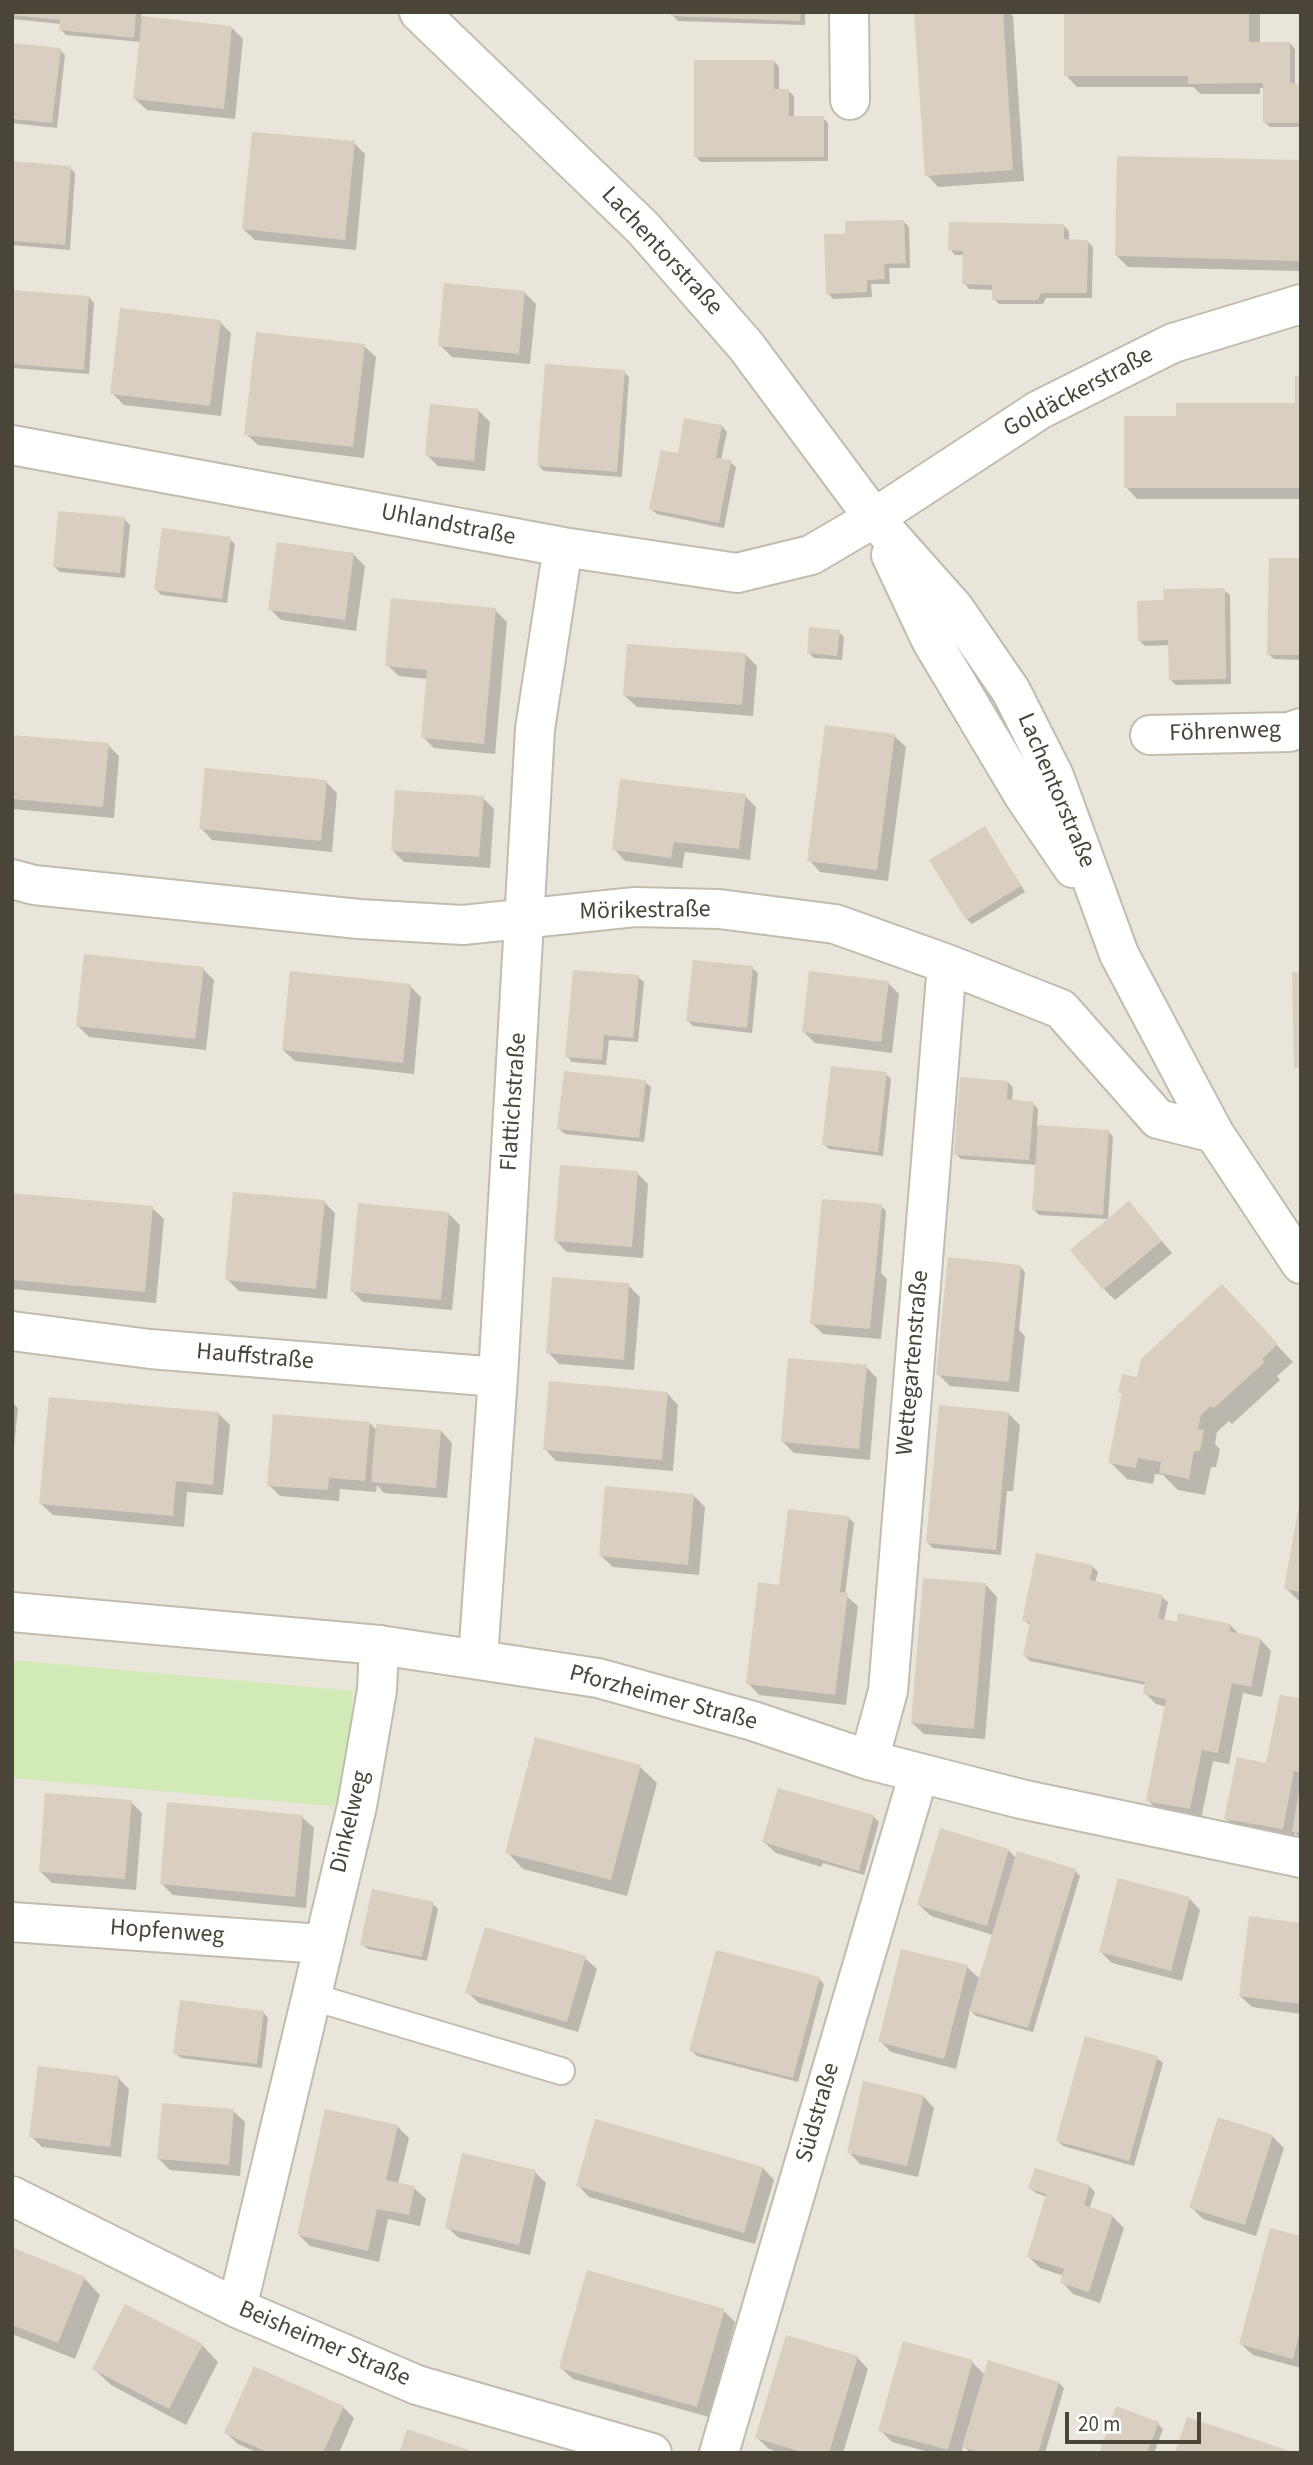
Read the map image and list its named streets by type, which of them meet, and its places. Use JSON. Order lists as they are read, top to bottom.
{
  "streets": {
    "street": [
      "Lachentorstraße",
      "Goldäckerstraße",
      "Uhlandstraße",
      "Föhrenweg",
      "Mörikestraße",
      "Flattichstraße",
      "Hauffstraße",
      "Wettegartenstraße",
      "Pforzheimer Straße",
      "Dinkelweg",
      "Hopfenweg",
      "Südstraße",
      "Beisheimer Straße"
    ]
  },
  "crossings": [
    ["Lachentorstraße", "Goldäckerstraße"],
    ["Lachentorstraße", "Uhlandstraße"],
    ["Lachentorstraße", "Mörikestraße"],
    ["Goldäckerstraße", "Uhlandstraße"],
    ["Uhlandstraße", "Flattichstraße"],
    ["Mörikestraße", "Flattichstraße"],
    ["Mörikestraße", "Wettegartenstraße"],
    ["Flattichstraße", "Hauffstraße"],
    ["Flattichstraße", "Pforzheimer Straße"],
    ["Wettegartenstraße", "Pforzheimer Straße"],
    ["Pforzheimer Straße", "Dinkelweg"],
    ["Pforzheimer Straße", "Südstraße"],
    ["Dinkelweg", "Hopfenweg"],
    ["Dinkelweg", "Beisheimer Straße"]
  ],
  "scale_bar": "20 m"
}
